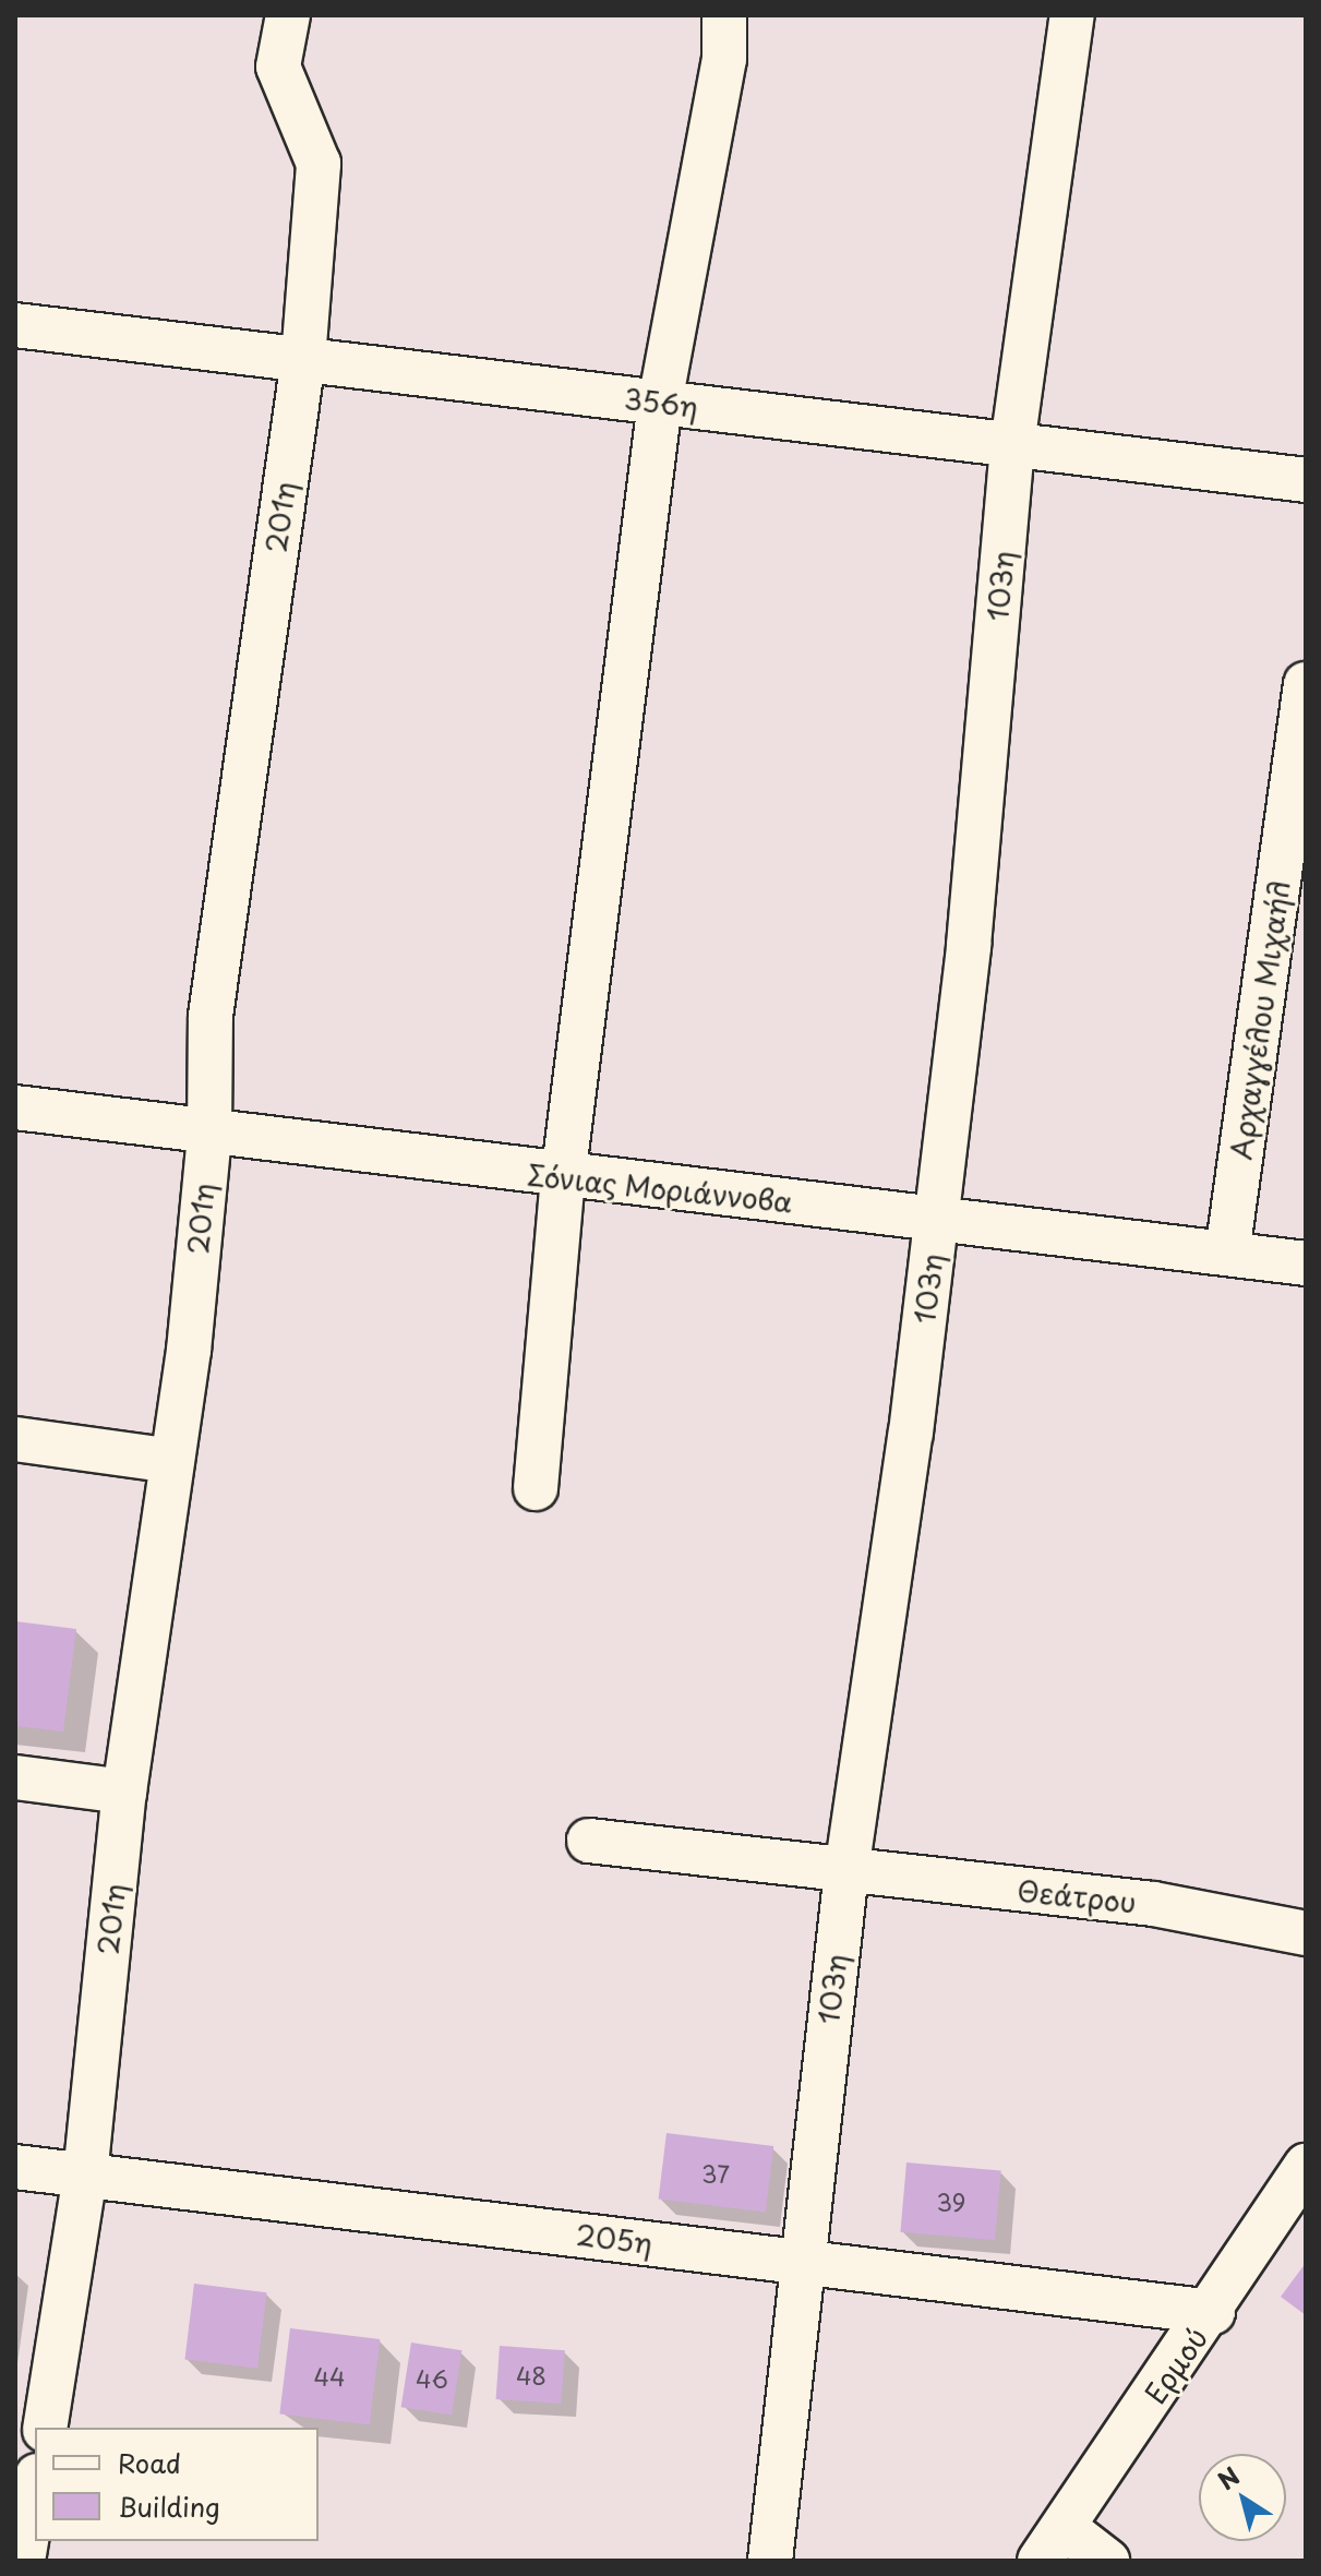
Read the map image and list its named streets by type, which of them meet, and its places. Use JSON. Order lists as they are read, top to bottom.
{
  "streets": {
    "street": [
      "356η",
      "201η",
      "103η",
      "Αρχαγγέλου Μιχαήλ",
      "Σόνιας Μοριάννοβα",
      "Θεάτρου",
      "205η",
      "Ερμού"
    ]
  },
  "crossings": [
    ["356η", "201η"],
    ["356η", "103η"],
    ["201η", "Σόνιας Μοριάννοβα"],
    ["201η", "205η"],
    ["103η", "Σόνιας Μοριάννοβα"],
    ["103η", "Θεάτρου"],
    ["103η", "205η"],
    ["Αρχαγγέλου Μιχαήλ", "Σόνιας Μοριάννοβα"],
    ["205η", "Ερμού"]
  ],
  "house_numbers": [
    "37",
    "39",
    "48",
    "44",
    "46"
  ],
  "legend": ["Road", "Building"],
  "north": "top left"
}
